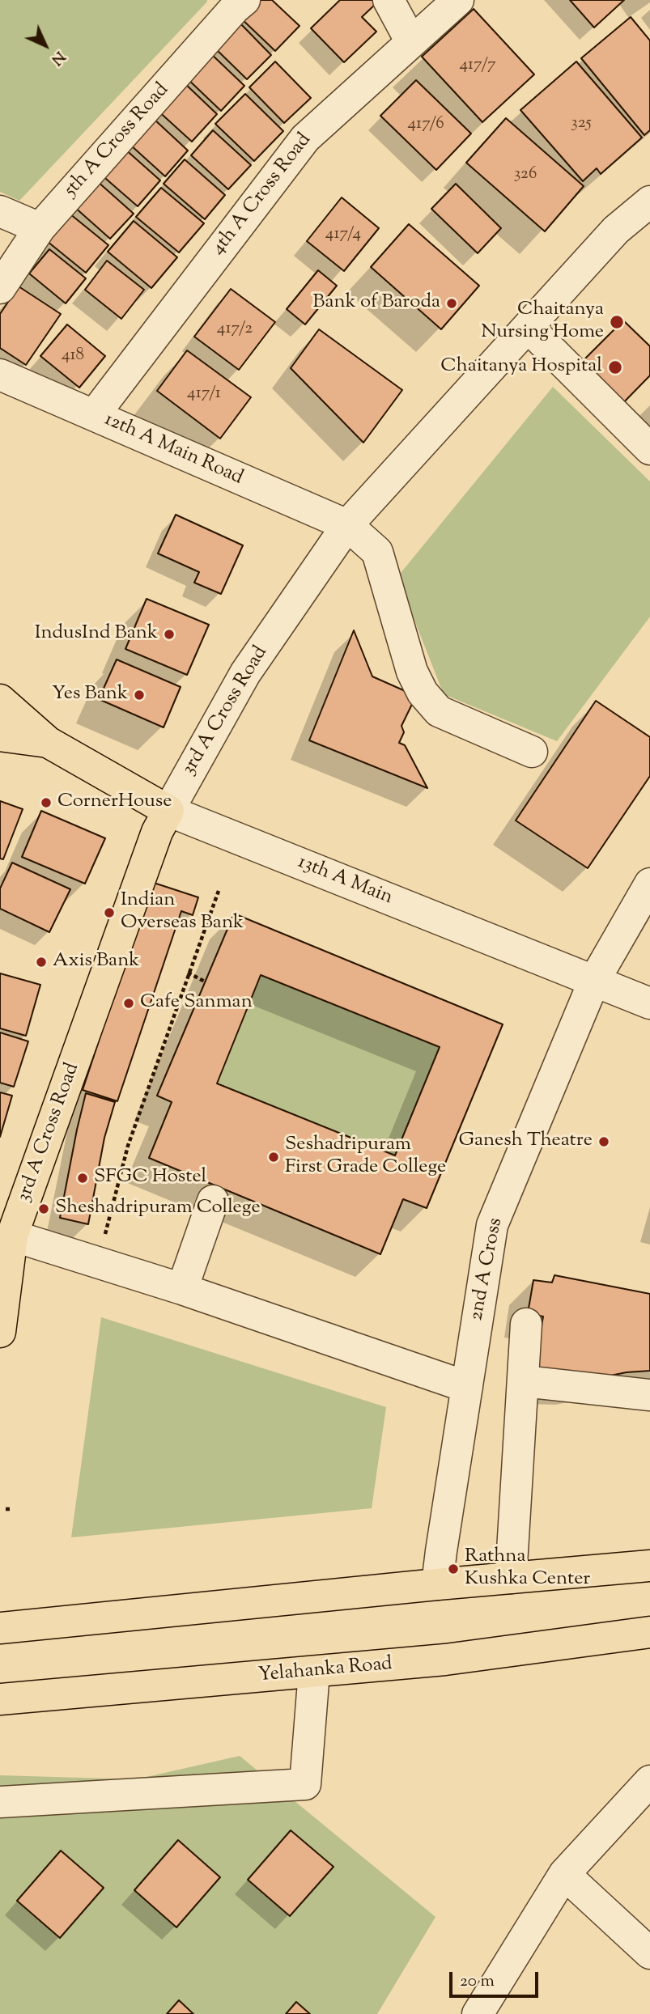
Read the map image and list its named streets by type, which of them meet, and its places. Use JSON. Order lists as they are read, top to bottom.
{
  "streets": {
    "main road": ["3rd A Cross Road", "13th A Main", "Yelahanka Road"],
    "street": [
      "5th A Cross Road",
      "4th A Cross Road",
      "12th A Main Road",
      "2nd A Cross"
    ]
  },
  "crossings": [
    ["4th A Cross Road", "12th A Main Road"],
    ["12th A Main Road", "3rd A Cross Road"],
    ["3rd A Cross Road", "13th A Main"],
    ["13th A Main", "2nd A Cross"]
  ],
  "places": [
    "Bank of Baroda",
    "Chaitanya Nursing Home",
    "Chaitanya Hospital",
    "IndusInd Bank",
    "Yes Bank",
    "CornerHouse",
    "Indian Overseas Bank",
    "Axis Bank",
    "Cafe Sanman",
    "Ganesh Theatre",
    "Seshadripuram First Grade College",
    "SFGC Hostel",
    "Sheshadripuram College",
    "Rathna Kushka Center"
  ],
  "house_numbers": [
    "417/7",
    "325",
    "417/6",
    "326",
    "417/4",
    "417/2",
    "418",
    "417/1"
  ],
  "scale_bar": "20 m",
  "north": "bottom right"
}
